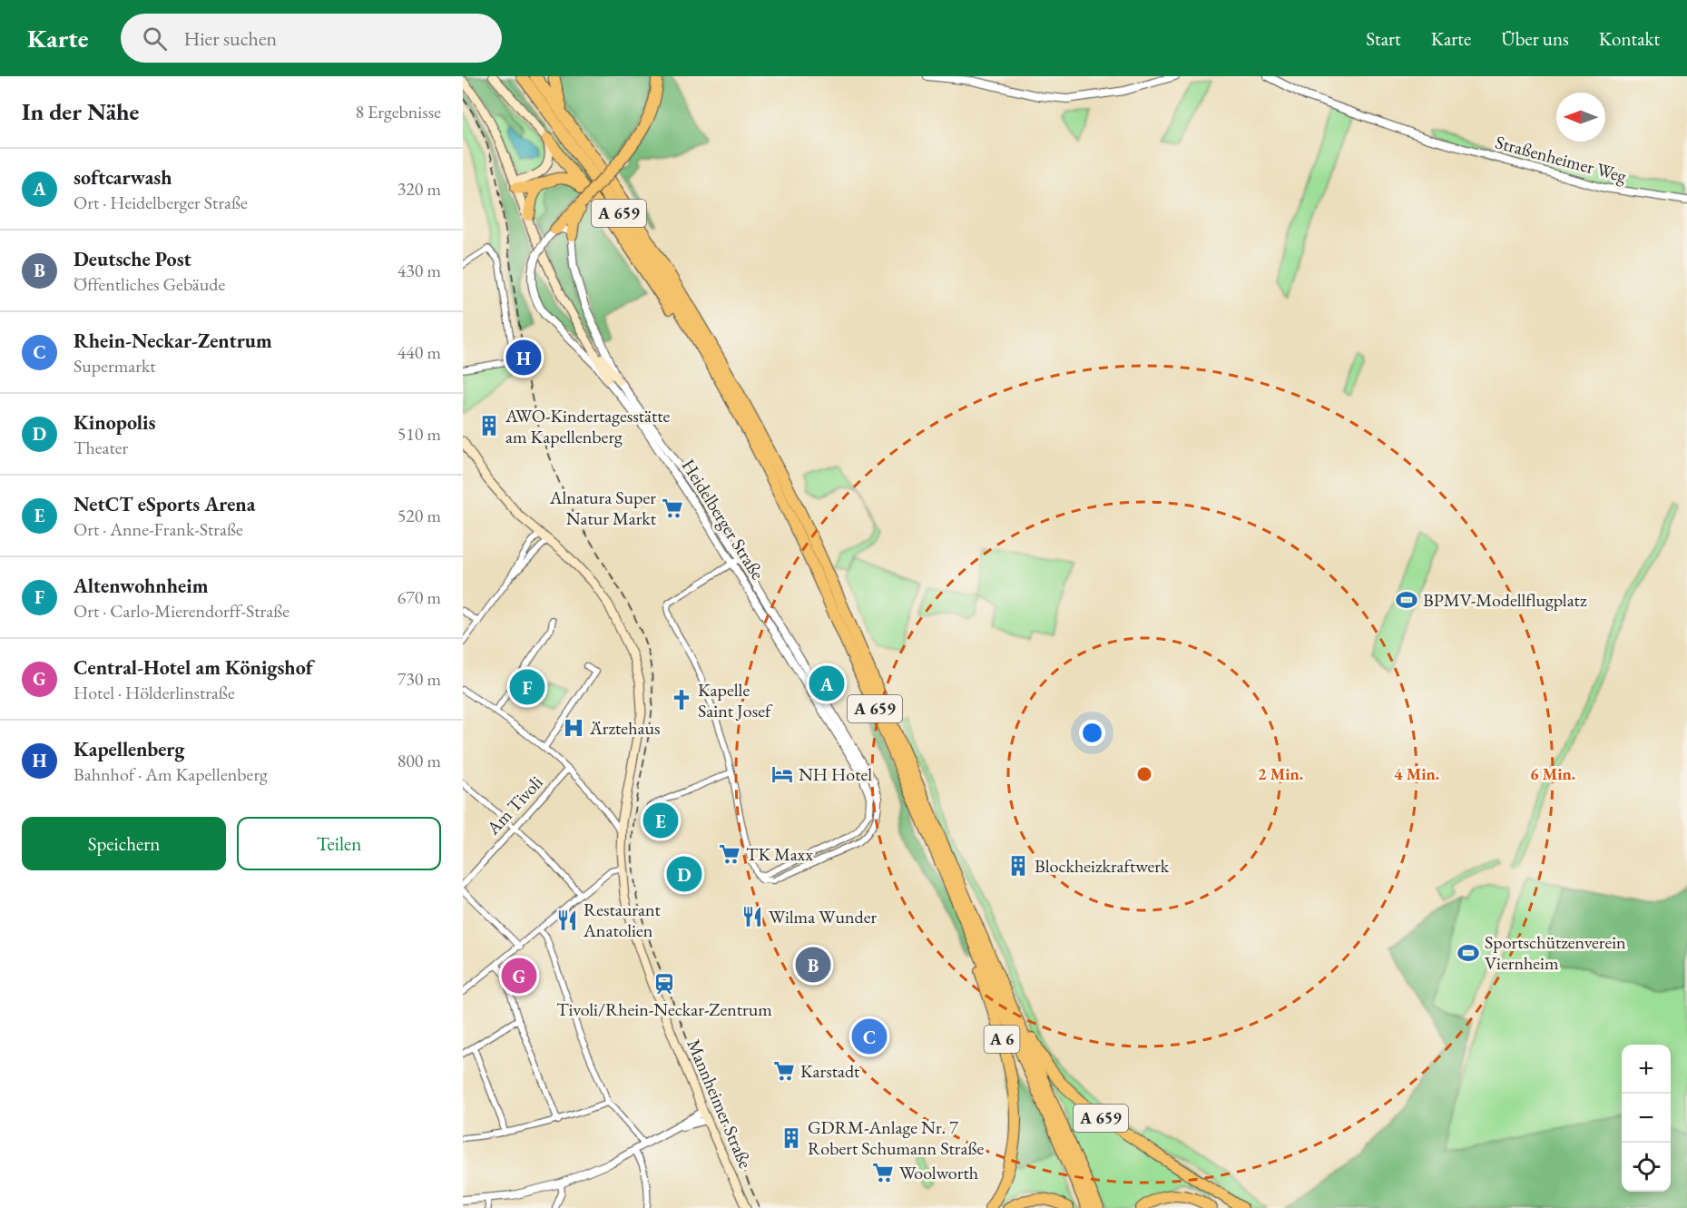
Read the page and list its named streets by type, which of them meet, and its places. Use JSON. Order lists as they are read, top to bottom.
{
  "streets": {
    "highway": ["A 659", "A 6"],
    "main road": ["Mannheimer Straße"],
    "street": ["Straßenheimer Weg", "Heidelberger Straße", "Am Tivoli"]
  },
  "crossings": [
    ["A 659", "A 6"]
  ],
  "places": {
    "building": ["AWO-Kindertagesstätte am Kapellenberg", "Blockheizkraftwerk", "GDRM-Anlage Nr. 7 Robert Schumann Straße"],
    "supermarket": [
      "Alnatura Super Natur Markt",
      "TK Maxx",
      "Karstadt",
      "Woolworth"
    ],
    "sports": ["BPMV-Modellflugplatz", "Sportschützenverein Viernheim"],
    "church": ["Kapelle Saint Josef"],
    "hospital": ["Ärztehaus"],
    "hotel": ["NH Hotel"],
    "restaurant": ["Wilma Wunder", "Restaurant Anatolien"],
    "station": ["Tivoli/Rhein-Neckar-Zentrum"]
  },
  "north": "left",
  "page": {
    "header": "Karte",
    "search": "Hier suchen",
    "nav": [
      "Start",
      "Karte",
      "Über uns",
      "Kontakt"
    ],
    "heading": ["In der Nähe", "8 Ergebnisse"],
    "list": [
      {
        "mark": "A",
        "name": "softcarwash",
        "note": "Ort · Heidelberger Straße",
        "value": "320 m"
      },
      {
        "mark": "B",
        "name": "Deutsche Post",
        "note": "Öffentliches Gebäude",
        "value": "430 m"
      },
      {
        "mark": "C",
        "name": "Rhein-Neckar-Zentrum",
        "note": "Supermarkt",
        "value": "440 m"
      },
      {
        "mark": "D",
        "name": "Kinopolis",
        "note": "Theater",
        "value": "510 m"
      },
      {
        "mark": "E",
        "name": "NetCT eSports Arena",
        "note": "Ort · Anne-Frank-Straße",
        "value": "520 m"
      },
      {
        "mark": "F",
        "name": "Altenwohnheim",
        "note": "Ort · Carlo-Mierendorff-Straße",
        "value": "670 m"
      },
      {
        "mark": "G",
        "name": "Central-Hotel am Königshof",
        "note": "Hotel · Hölderlinstraße",
        "value": "730 m"
      },
      {
        "mark": "H",
        "name": "Kapellenberg",
        "note": "Bahnhof · Am Kapellenberg",
        "value": "800 m"
      }
    ],
    "pins": [
      "H",
      "A",
      "F",
      "E",
      "D",
      "B",
      "G",
      "C"
    ],
    "buttons": ["Speichern", "Teilen"],
    "map_buttons": ["+", "−"]
  },
  "rings": ["2 Min.", "4 Min.", "6 Min."]
}
